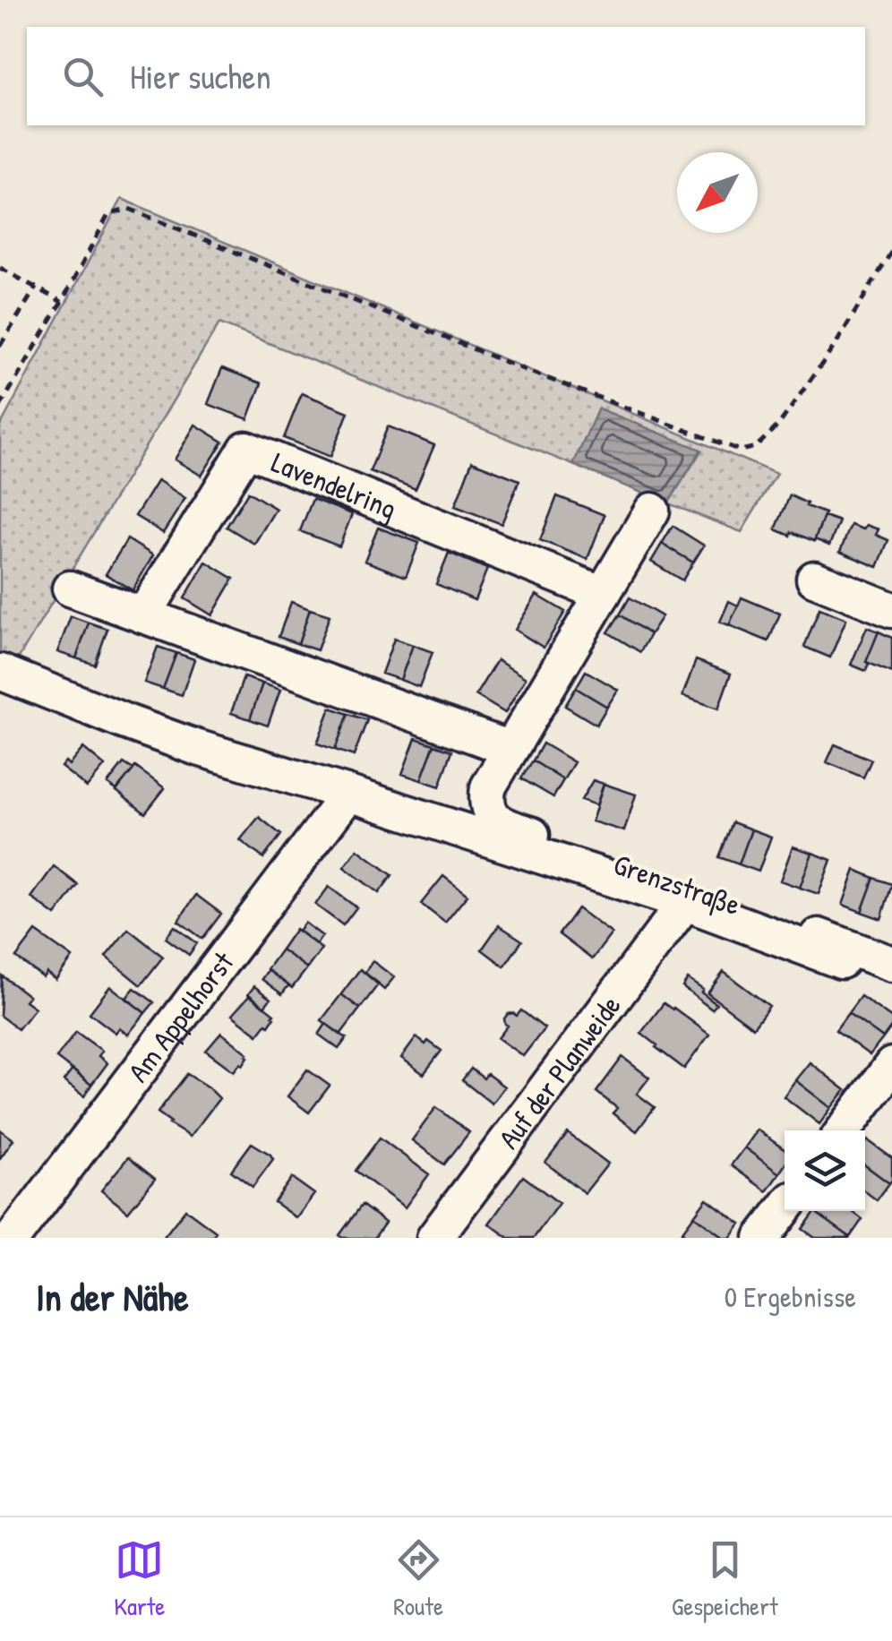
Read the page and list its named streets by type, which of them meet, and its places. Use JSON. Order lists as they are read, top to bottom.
{
  "streets": {
    "street": [
      "Lavendelring",
      "Grenzstraße",
      "Am Appelhorst",
      "Auf der Planweide"
    ]
  },
  "north": "bottom left",
  "page": {
    "search": "Hier suchen",
    "heading": ["In der Nähe", "0 Ergebnisse"],
    "nav": ["Karte", "Route", "Gespeichert"]
  }
}
